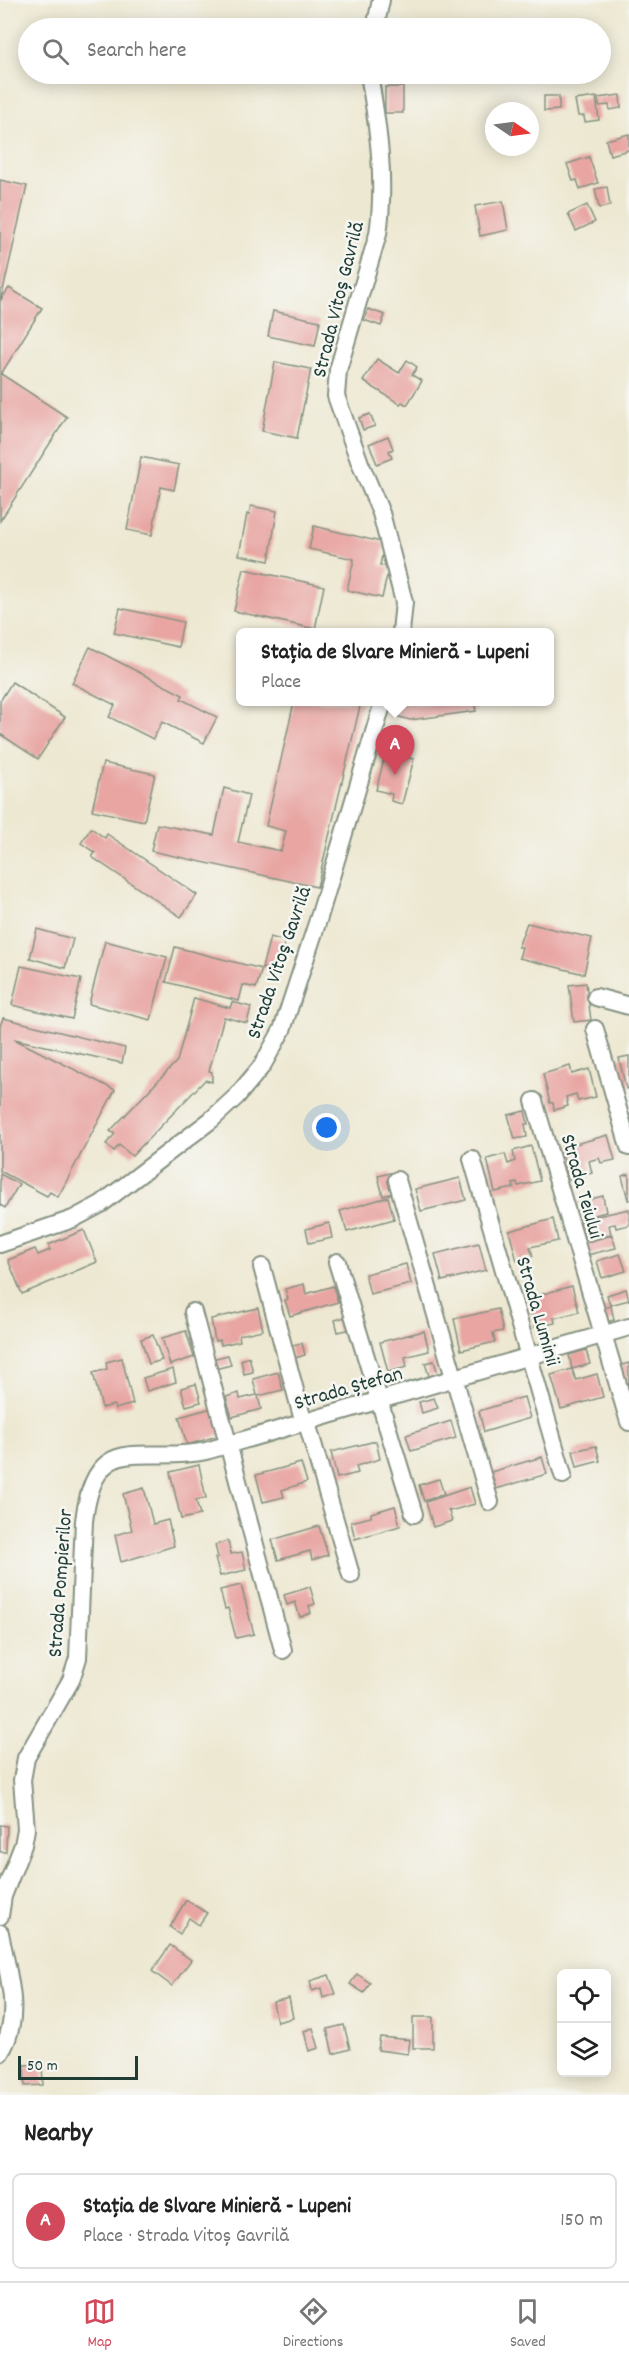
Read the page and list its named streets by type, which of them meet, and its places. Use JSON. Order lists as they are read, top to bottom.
{
  "streets": {
    "street": [
      "Strada Vitoș Gavrilă",
      "Strada Teiului",
      "Strada Luminii",
      "Strada Ștefan",
      "Strada Pompierilor"
    ]
  },
  "crossings": [
    ["Strada Teiului", "Strada Ștefan"],
    ["Strada Luminii", "Strada Ștefan"],
    ["Strada Ștefan", "Strada Pompierilor"]
  ],
  "scale_bar": "50 m",
  "north": "right",
  "page": {
    "search": "Search here",
    "popup": ["Stația de Slvare Minieră - Lupeni", "Place"],
    "pins": "A",
    "scale": "50 m",
    "heading": "Nearby",
    "list": [
      {
        "mark": "A",
        "name": "Stația de Slvare Minieră - Lupeni",
        "note": "Place · Strada Vitoș Gavrilă",
        "value": "150 m"
      }
    ],
    "nav": ["Map", "Directions", "Saved"]
  }
}
